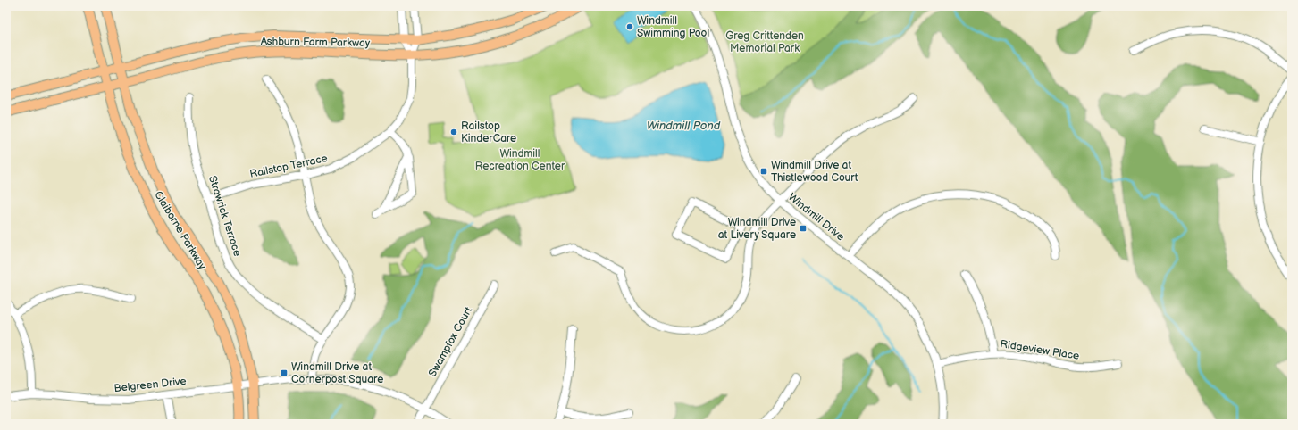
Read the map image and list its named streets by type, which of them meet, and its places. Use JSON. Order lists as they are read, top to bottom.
{
  "streets": {
    "main road": ["Ashburn Farm Parkway", "Claiborne Parkway"],
    "street": [
      "Railstop Terrace",
      "Strawrick Terrace",
      "Windmill Drive",
      "Swampfox Court",
      "Ridgeview Place",
      "Belgreen Drive"
    ]
  },
  "crossings": [
    ["Ashburn Farm Parkway", "Railstop Terrace"],
    ["Ashburn Farm Parkway", "Claiborne Parkway"],
    ["Railstop Terrace", "Strawrick Terrace"],
    ["Windmill Drive", "Ridgeview Place"],
    ["Claiborne Parkway", "Belgreen Drive"]
  ],
  "water": ["Windmill Pond"],
  "parks": ["Greg Crittenden Memorial Park", "Windmill Recreation Center"],
  "places": {
    "other": ["Windmill Swimming Pool", "Railstop KinderCare"],
    "transit": ["Windmill Drive at Thistlewood Court", "Windmill Drive at Livery Square", "Windmill Drive at Cornerpost Square"]
  }
}
